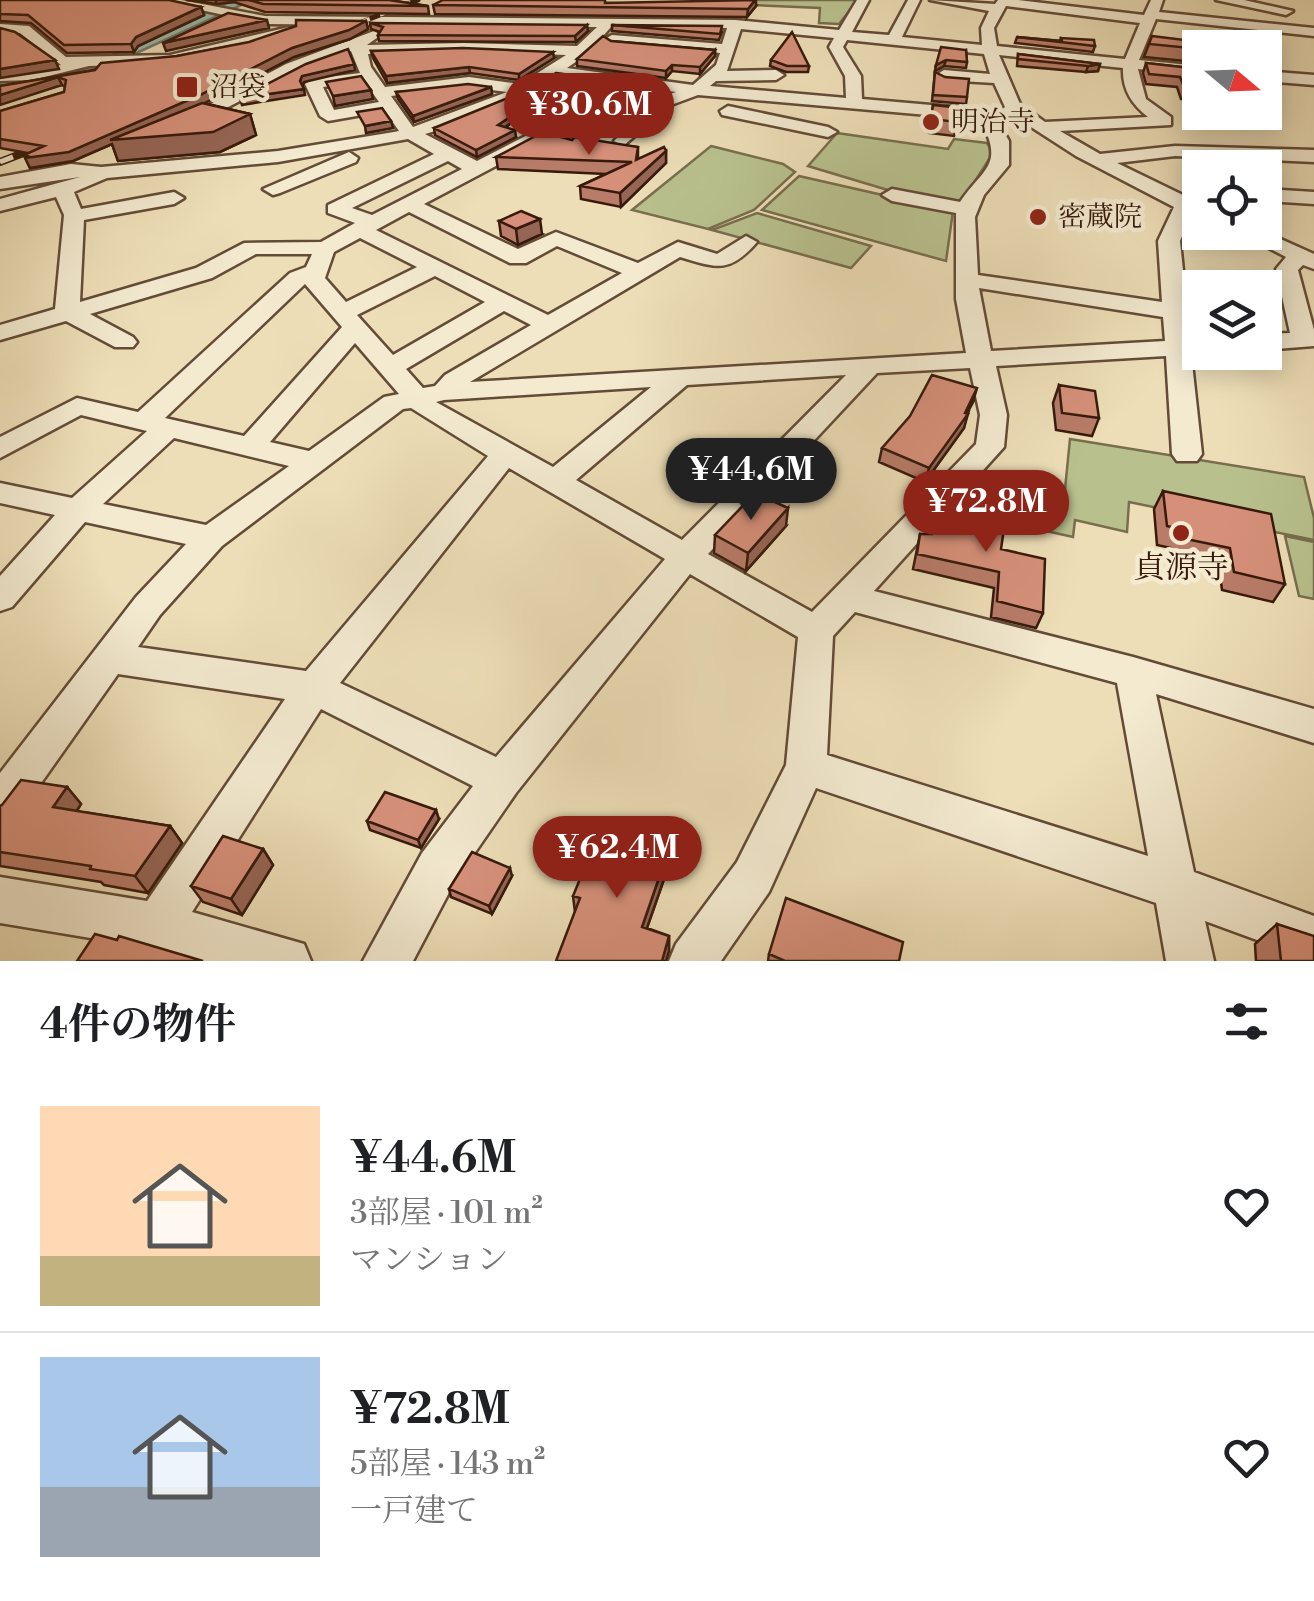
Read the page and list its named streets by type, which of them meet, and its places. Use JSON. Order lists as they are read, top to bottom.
{
  "places": {
    "transit": ["沼袋"],
    "other": ["明治寺", "密蔵院", "貞源寺"]
  },
  "north": "right",
  "page": {
    "price": [
      "¥30.6M",
      "¥44.6M",
      "¥72.8M",
      "¥62.4M"
    ],
    "heading": "4件の物件",
    "list": [
      {
        "name": "¥44.6M",
        "note": "3部屋 · 101 m² · マンション"
      },
      {
        "name": "¥72.8M",
        "note": "5部屋 · 143 m² · 一戸建て"
      }
    ]
  }
}
